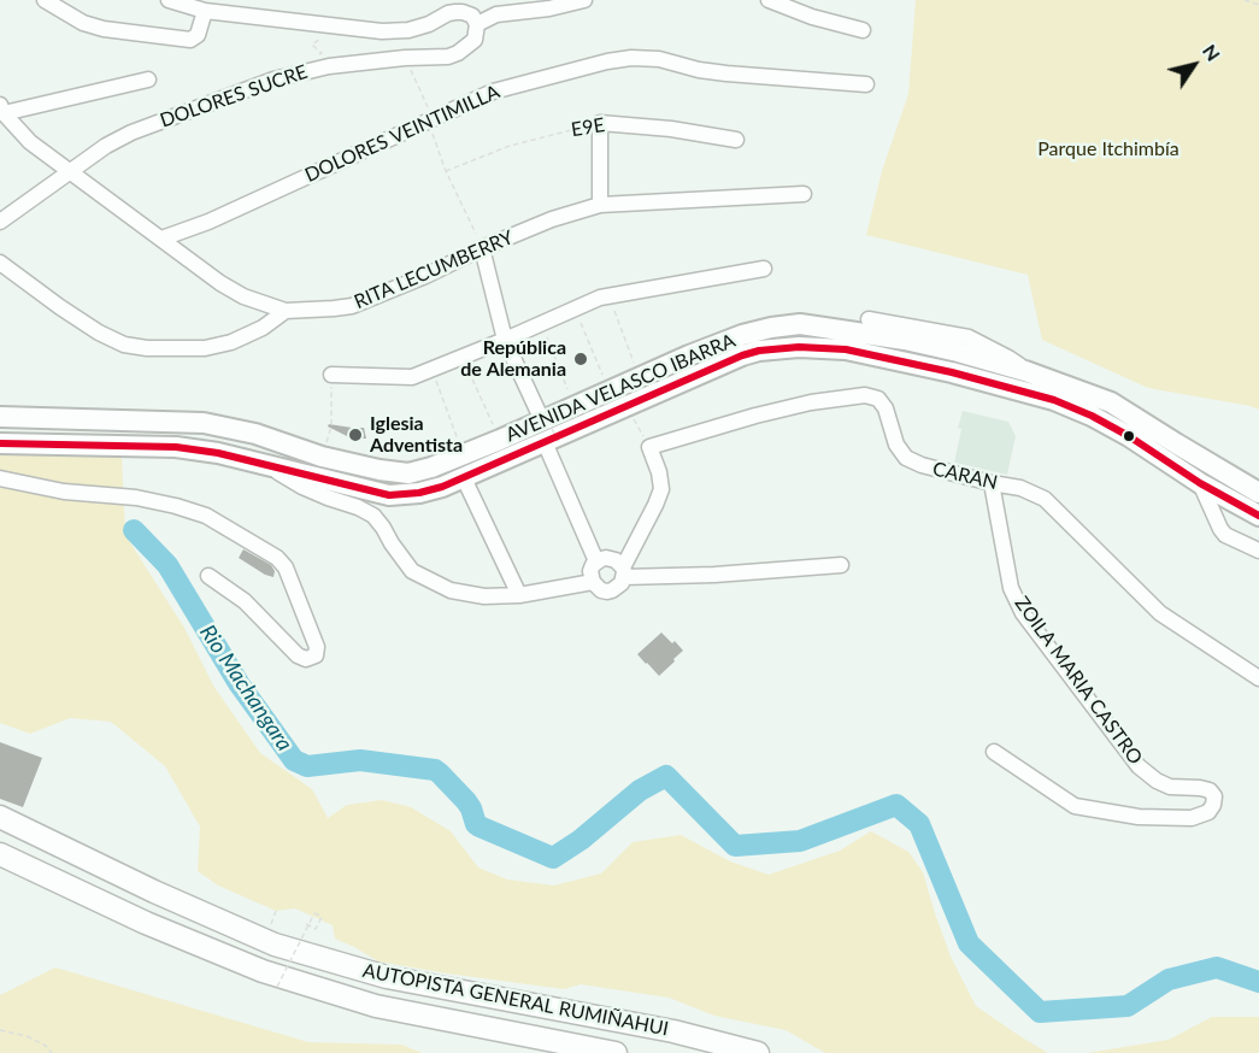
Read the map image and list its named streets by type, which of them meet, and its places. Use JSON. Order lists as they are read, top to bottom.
{
  "streets": {
    "highway": ["AUTOPISTA GENERAL RUMIÑAHUI"],
    "main road": ["AVENIDA VELASCO IBARRA"],
    "street": [
      "DOLORES SUCRE",
      "E9E",
      "DOLORES VEINTIMILLA",
      "RITA LECUMBERRY",
      "CARAN",
      "ZOILA MARIA CASTRO"
    ]
  },
  "crossings": [
    ["DOLORES SUCRE", "RITA LECUMBERRY"],
    ["DOLORES VEINTIMILLA", "RITA LECUMBERRY"],
    ["CARAN", "ZOILA MARIA CASTRO"]
  ],
  "water": ["Rio Machangara"],
  "parks": ["Parque Itchimbía"],
  "places": ["República de Alemania", "Iglesia Adventista"],
  "north": "top right"
}
